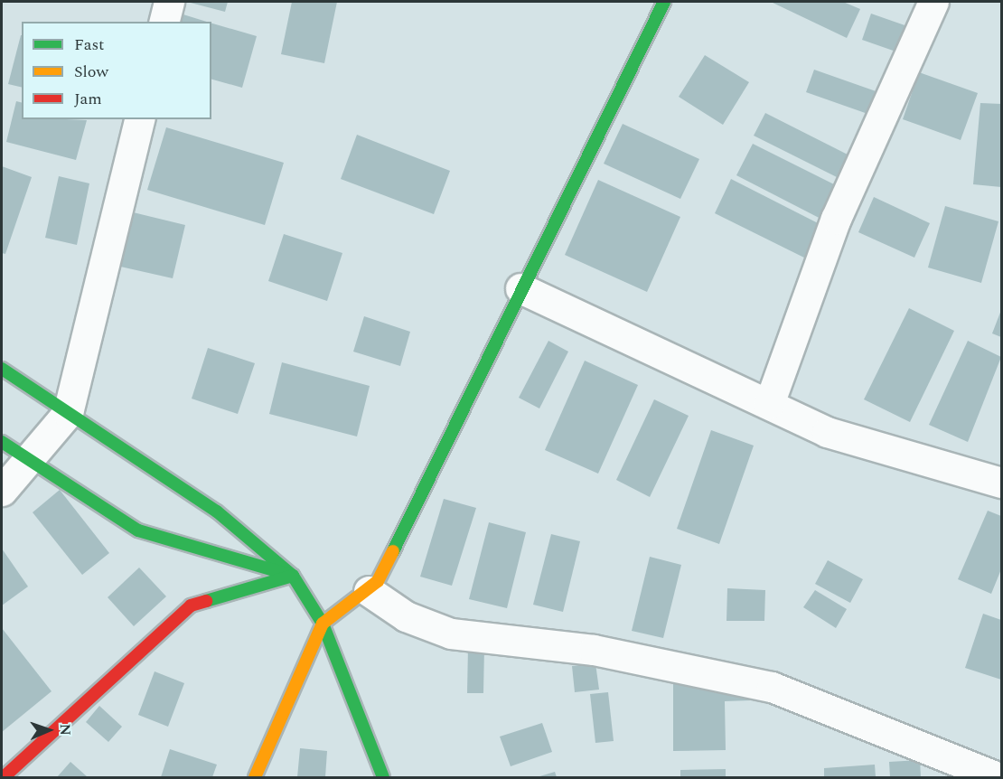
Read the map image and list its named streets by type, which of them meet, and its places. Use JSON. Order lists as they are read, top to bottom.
{
  "legend": ["Fast", "Slow", "Jam"],
  "north": "right"
}
